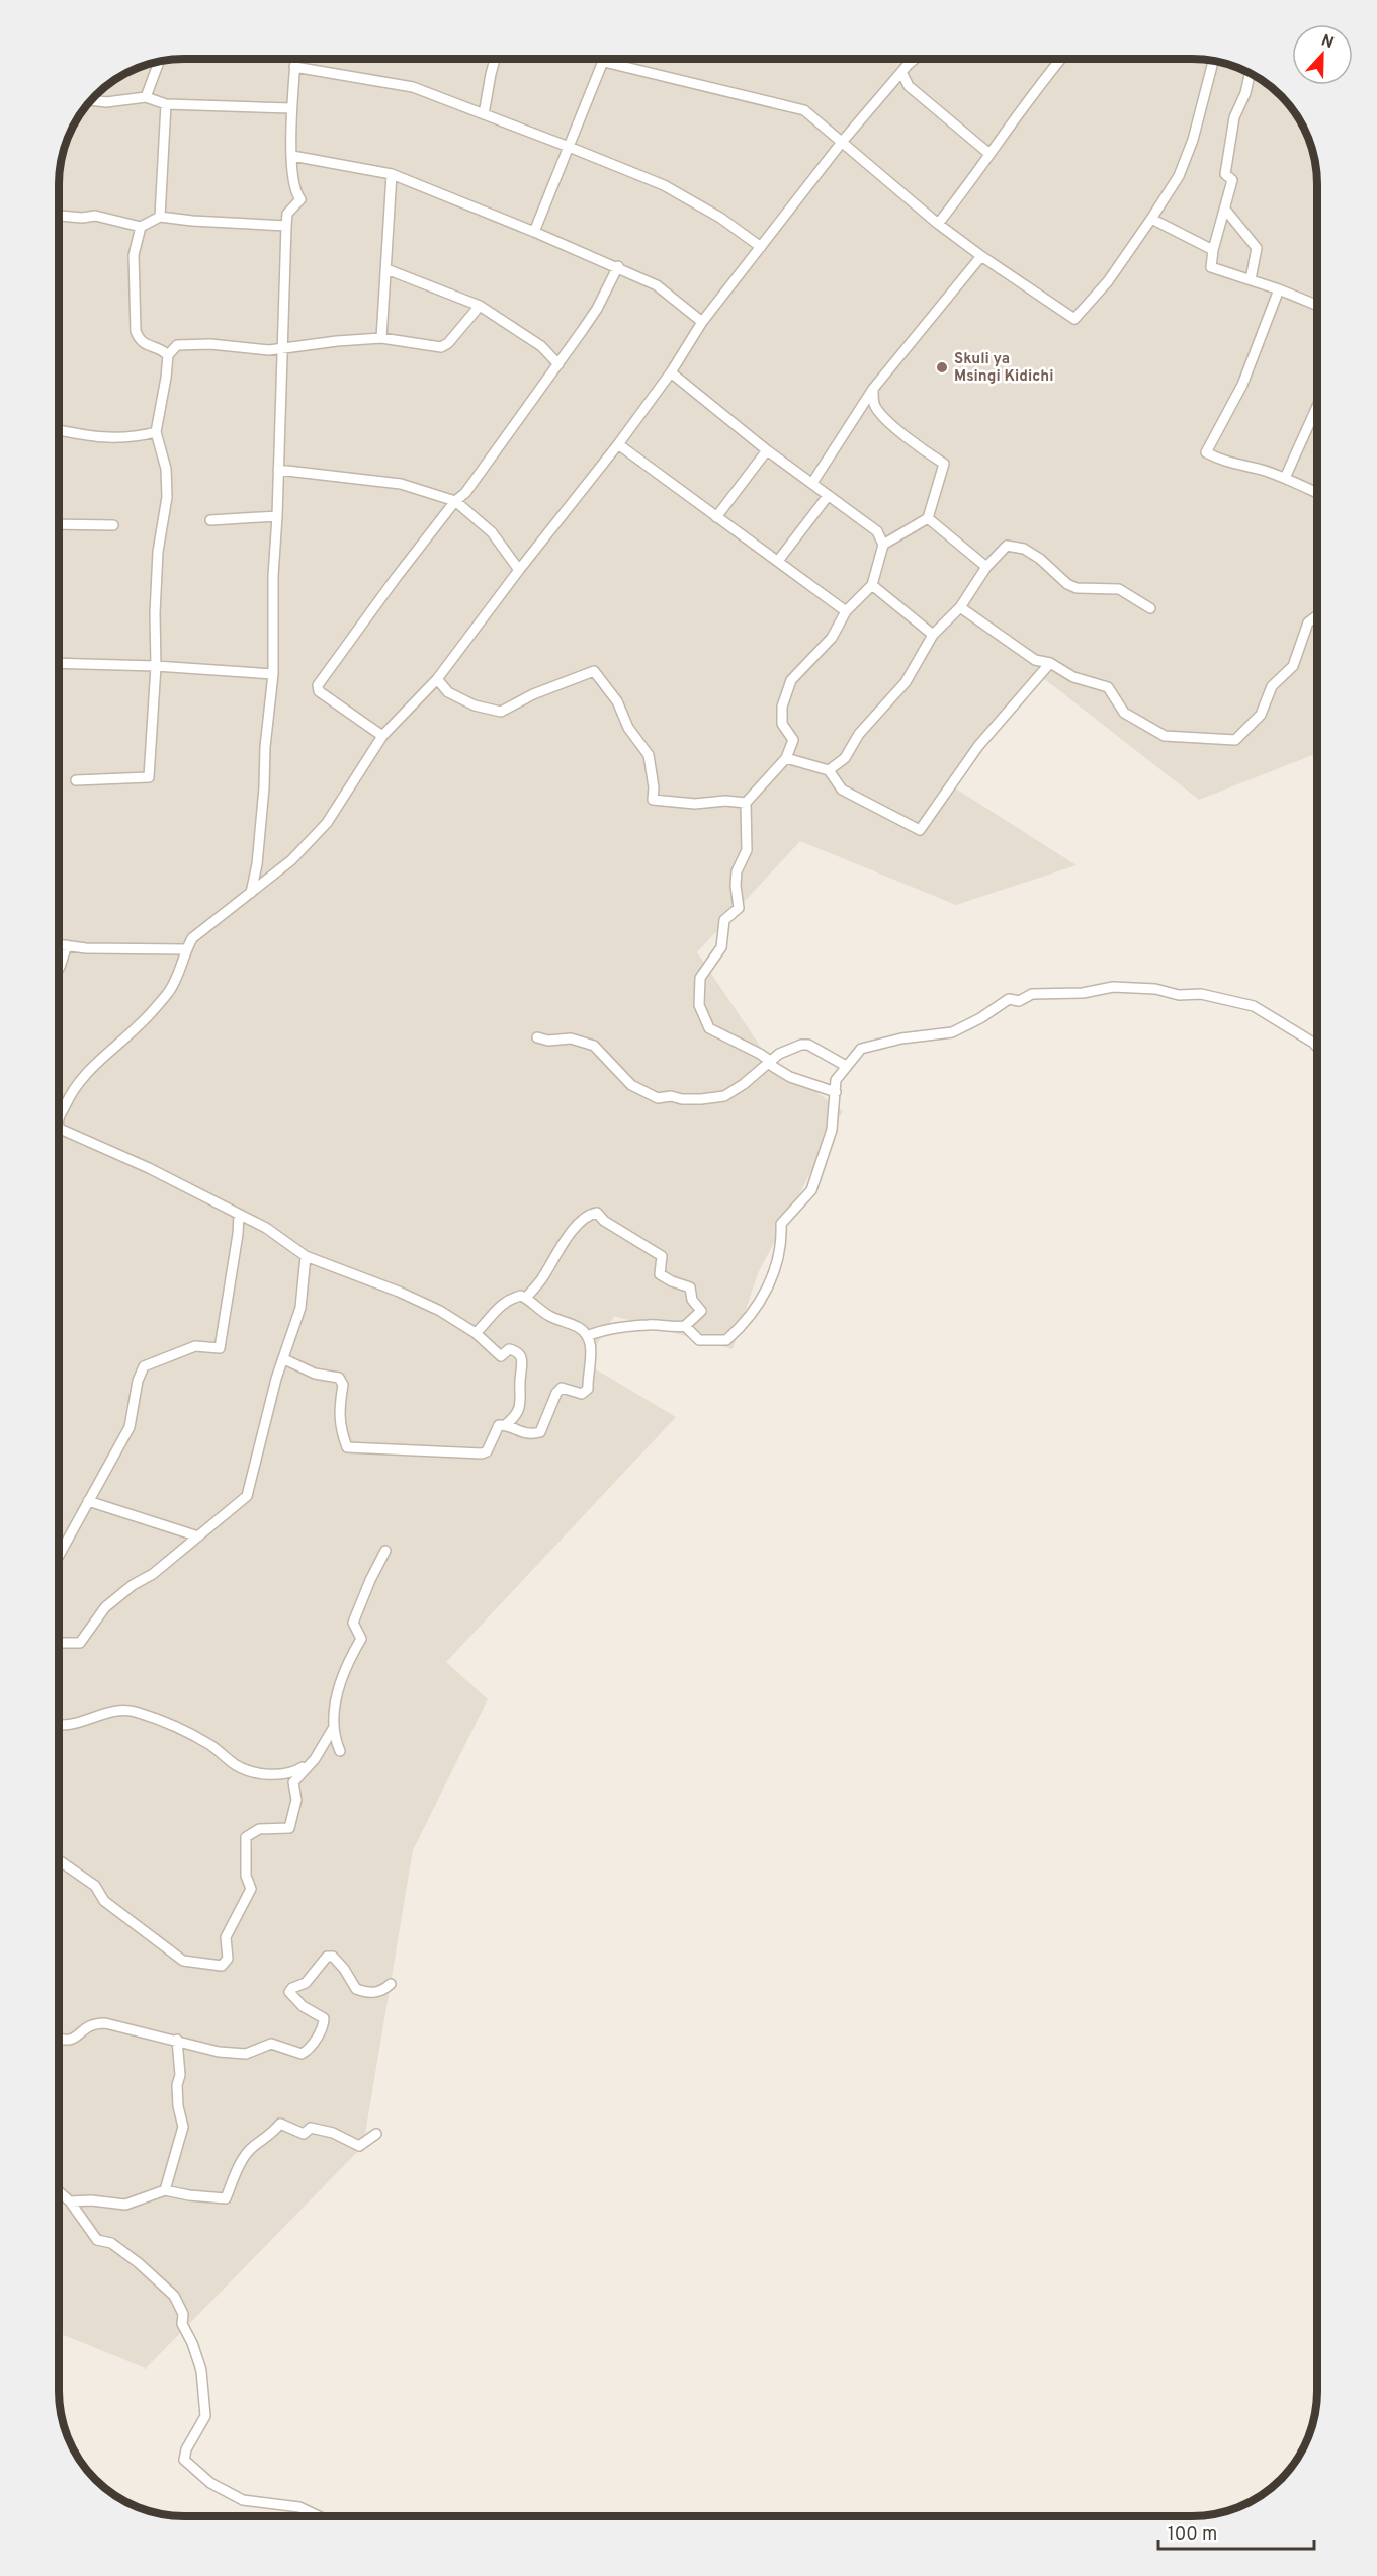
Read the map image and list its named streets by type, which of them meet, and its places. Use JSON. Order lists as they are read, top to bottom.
{
  "places": ["Skuli ya Msingi Kidichi"],
  "scale_bar": "100 m",
  "north": "top"
}
